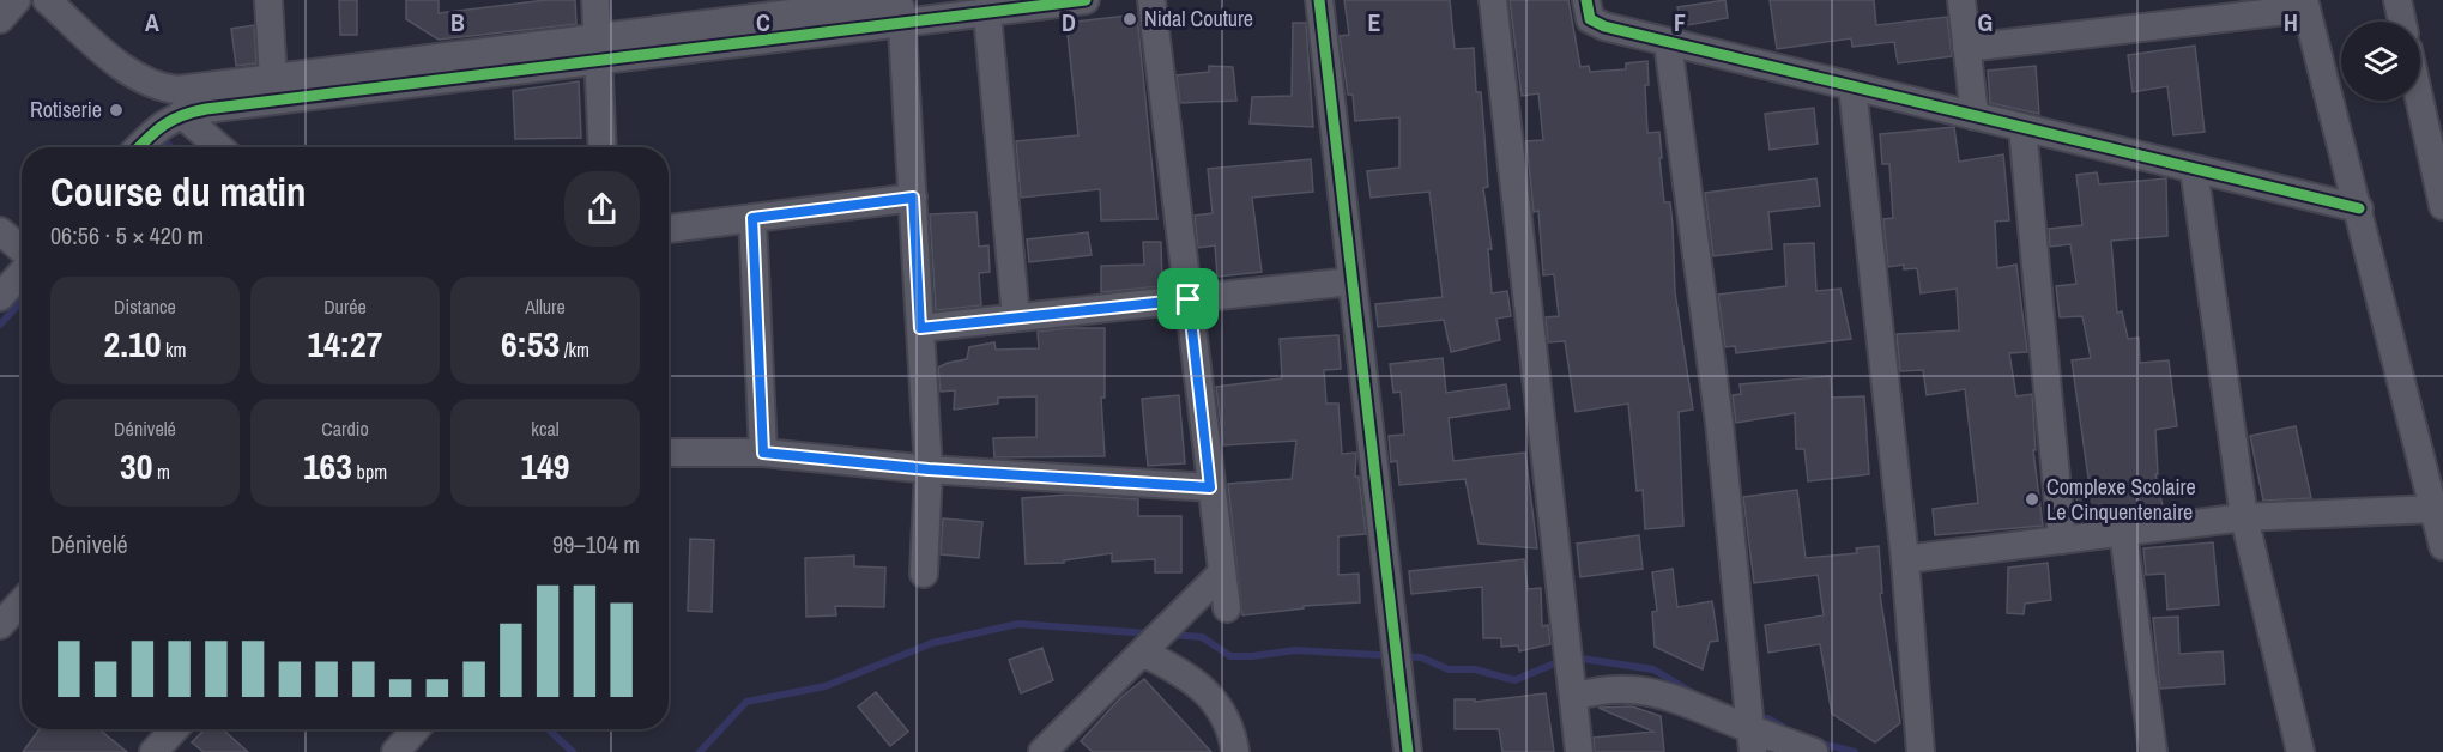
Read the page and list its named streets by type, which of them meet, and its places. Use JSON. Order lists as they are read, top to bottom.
{
  "places": ["Nidal Couture", "Rotiserie", "Complexe Scolaire Le Cinquentenaire"],
  "page": {
    "heading": ["Course du matin", "06:56 · 5 × 420 m"],
    "stats": [
      ["Distance", "2.10 km"],
      ["Durée", "14:27"],
      ["Allure", "6:53 /km"],
      ["Dénivelé", "30 m"],
      ["Cardio", "163 bpm"],
      ["kcal", "149"]
    ],
    "chart": ["Dénivelé", "99–104 m"]
  },
  "grid": {
    "columns": [
      "A",
      "B",
      "C",
      "D",
      "E",
      "F",
      "G",
      "H"
    ]
  }
}
